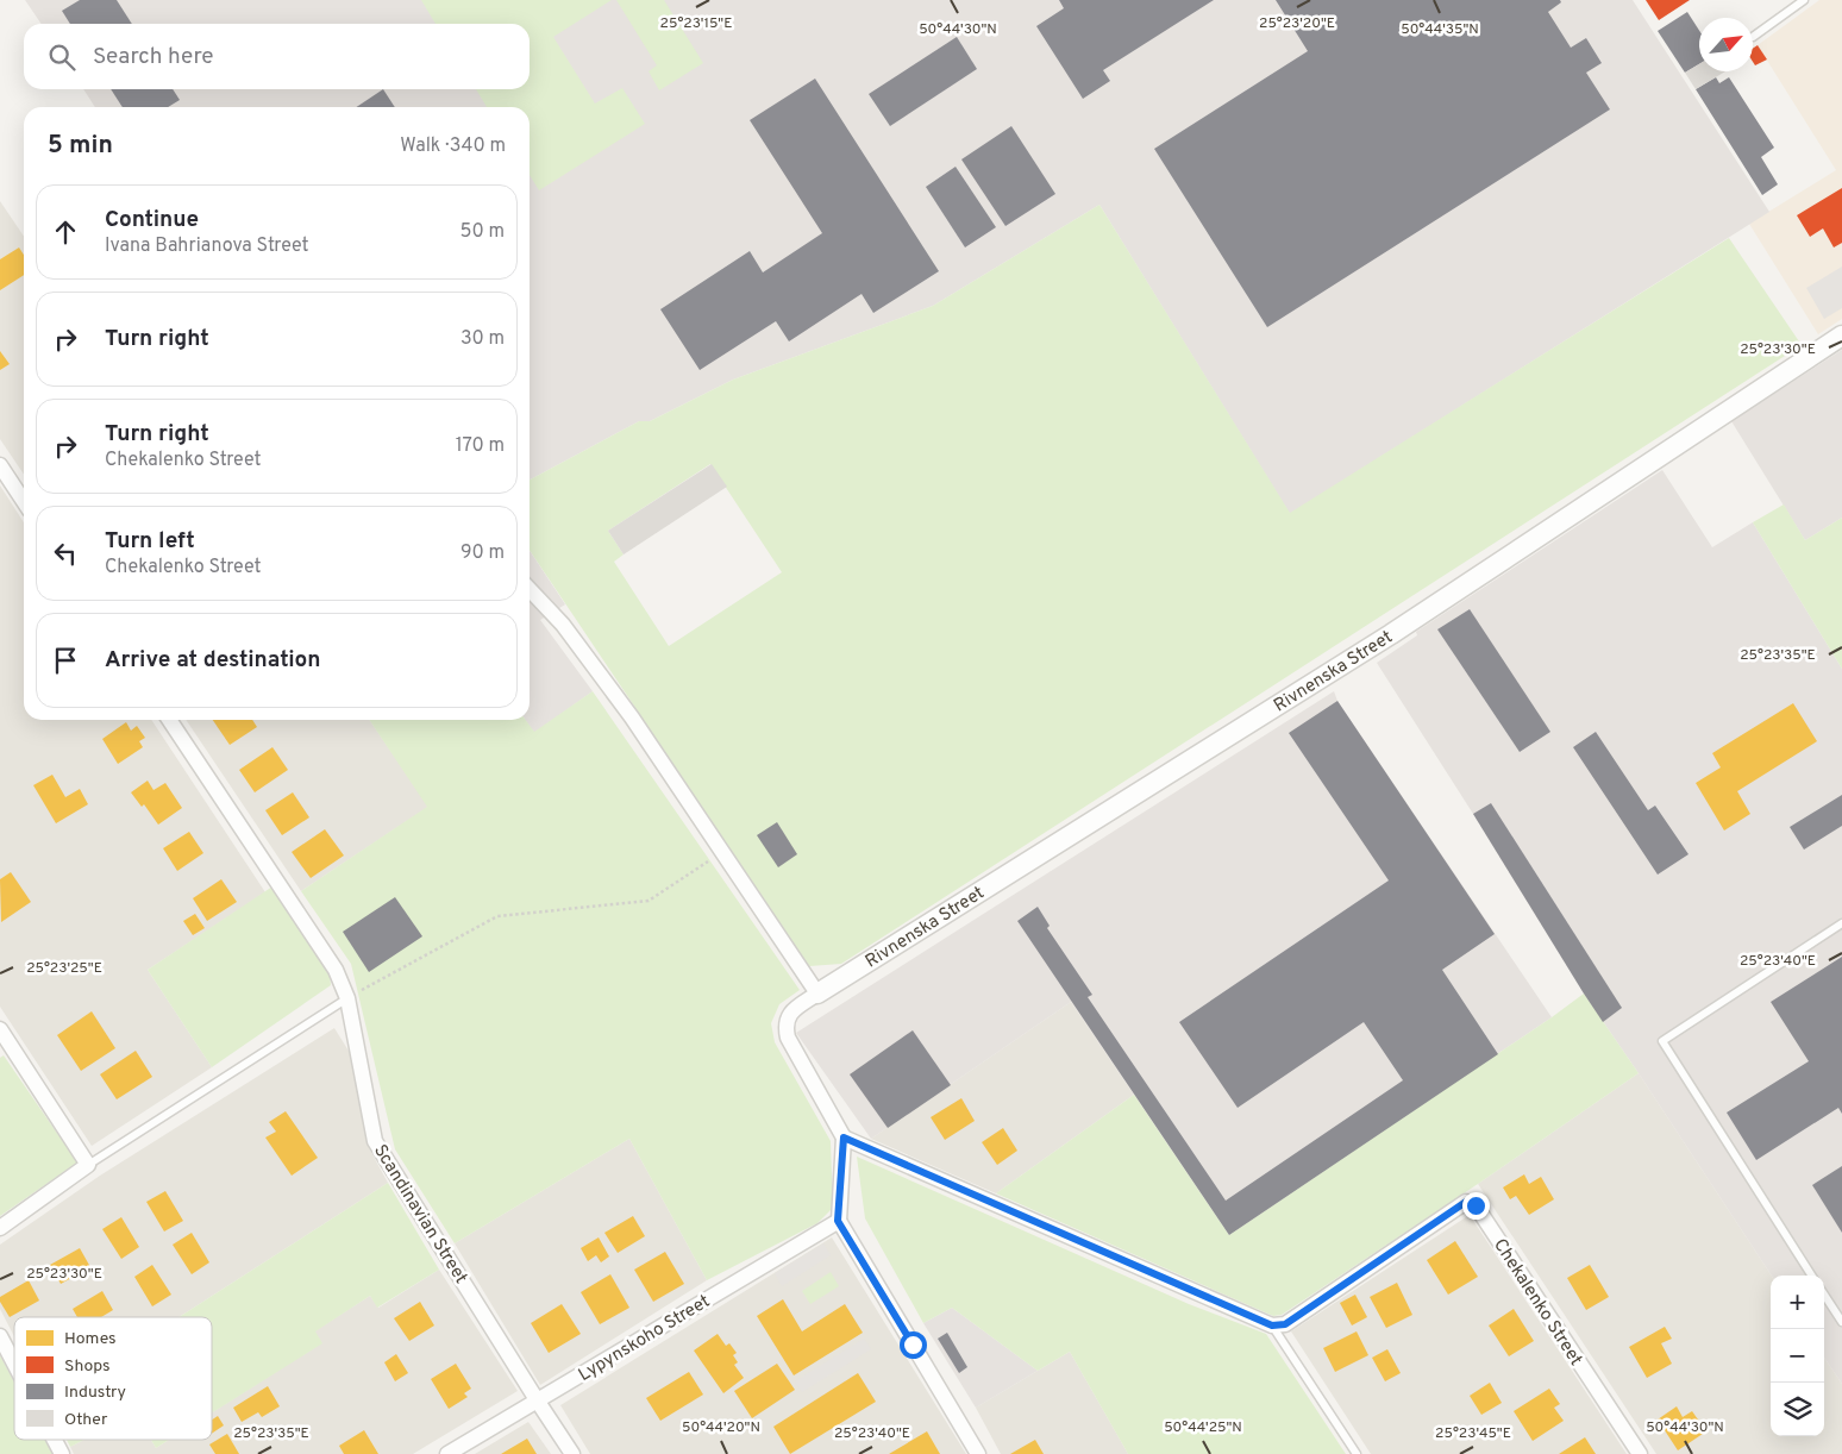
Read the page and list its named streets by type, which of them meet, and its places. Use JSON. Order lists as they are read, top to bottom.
{
  "streets": {
    "street": [
      "Rivnenska Street",
      "Scandinavian Street",
      "Chekalenko Street",
      "Lypynskoho Street"
    ]
  },
  "crossings": [
    ["Scandinavian Street", "Lypynskoho Street"]
  ],
  "legend": [
    "Homes",
    "Shops",
    "Industry",
    "Other"
  ],
  "north": "top right",
  "page": {
    "search": "Search here",
    "heading": ["5 min", "Walk · 340 m"],
    "list": [
      ["Continue", "Ivana Bahrianova Street", "50 m"],
      ["Turn right", "30 m"],
      ["Turn right", "Chekalenko Street", "170 m"],
      ["Turn left", "Chekalenko Street", "90 m"],
      "Arrive at destination"
    ],
    "map_buttons": ["+", "−"]
  },
  "coordinates": [
    "25°23'15\"E",
    "25°23'20\"E",
    "50°44'30\"N",
    "50°44'35\"N",
    "25°23'30\"E",
    "25°23'35\"E",
    "25°23'40\"E",
    "25°23'25\"E",
    "50°44'20\"N",
    "50°44'25\"N",
    "25°23'45\"E"
  ]
}
